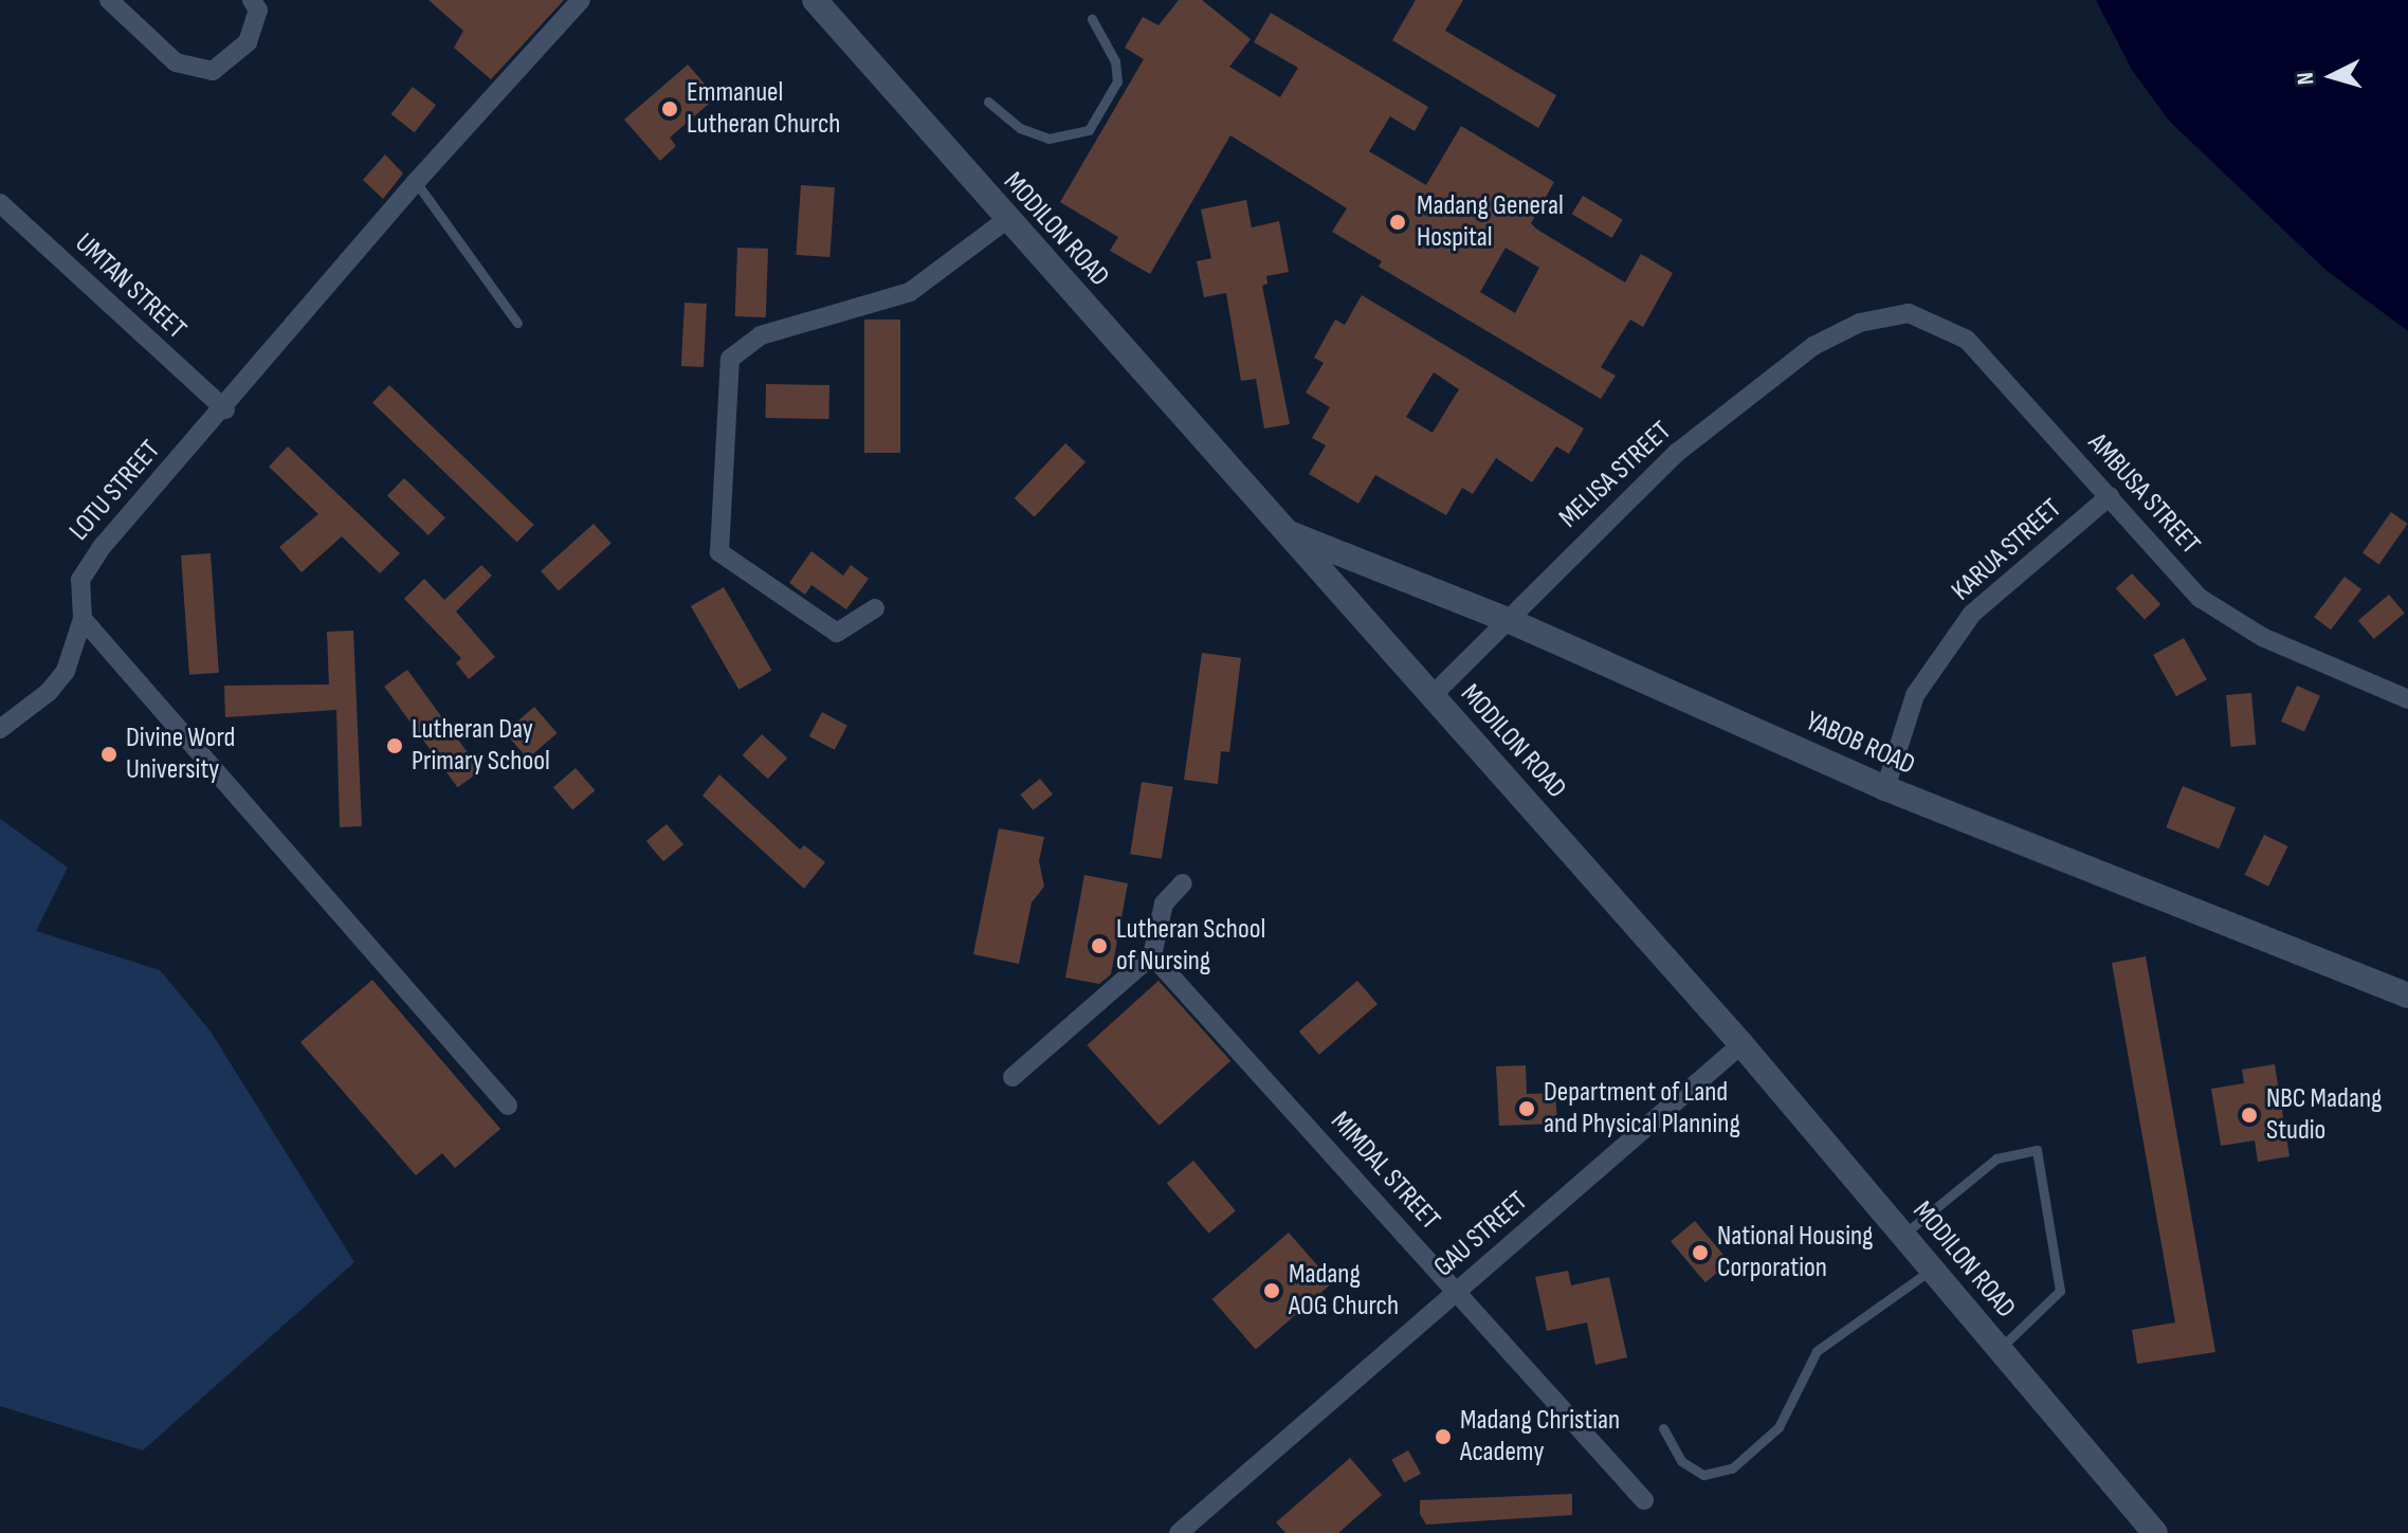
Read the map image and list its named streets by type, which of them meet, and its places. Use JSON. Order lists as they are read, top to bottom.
{
  "streets": {
    "main road": ["MODILON ROAD", "YABOB ROAD"],
    "street": [
      "UMTAN STREET",
      "MELISA STREET",
      "LOTU STREET",
      "AMBUSA STREET",
      "KARUA STREET",
      "MIMDAL STREET",
      "GAU STREET"
    ]
  },
  "crossings": [
    ["MODILON ROAD", "MELISA STREET"],
    ["MODILON ROAD", "YABOB ROAD"],
    ["MODILON ROAD", "GAU STREET"],
    ["UMTAN STREET", "LOTU STREET"],
    ["MELISA STREET", "AMBUSA STREET"],
    ["MELISA STREET", "YABOB ROAD"],
    ["AMBUSA STREET", "KARUA STREET"],
    ["KARUA STREET", "YABOB ROAD"],
    ["MIMDAL STREET", "GAU STREET"]
  ],
  "places": [
    "Emmanuel Lutheran Church",
    "Madang General Hospital",
    "Lutheran Day Primary School",
    "Divine Word University",
    "Lutheran School of Nursing",
    "Department of Land and Physical Planning",
    "NBC Madang Studio",
    "National Housing Corporation",
    "Madang AOG Church",
    "Madang Christian Academy"
  ],
  "north": "left"
}
